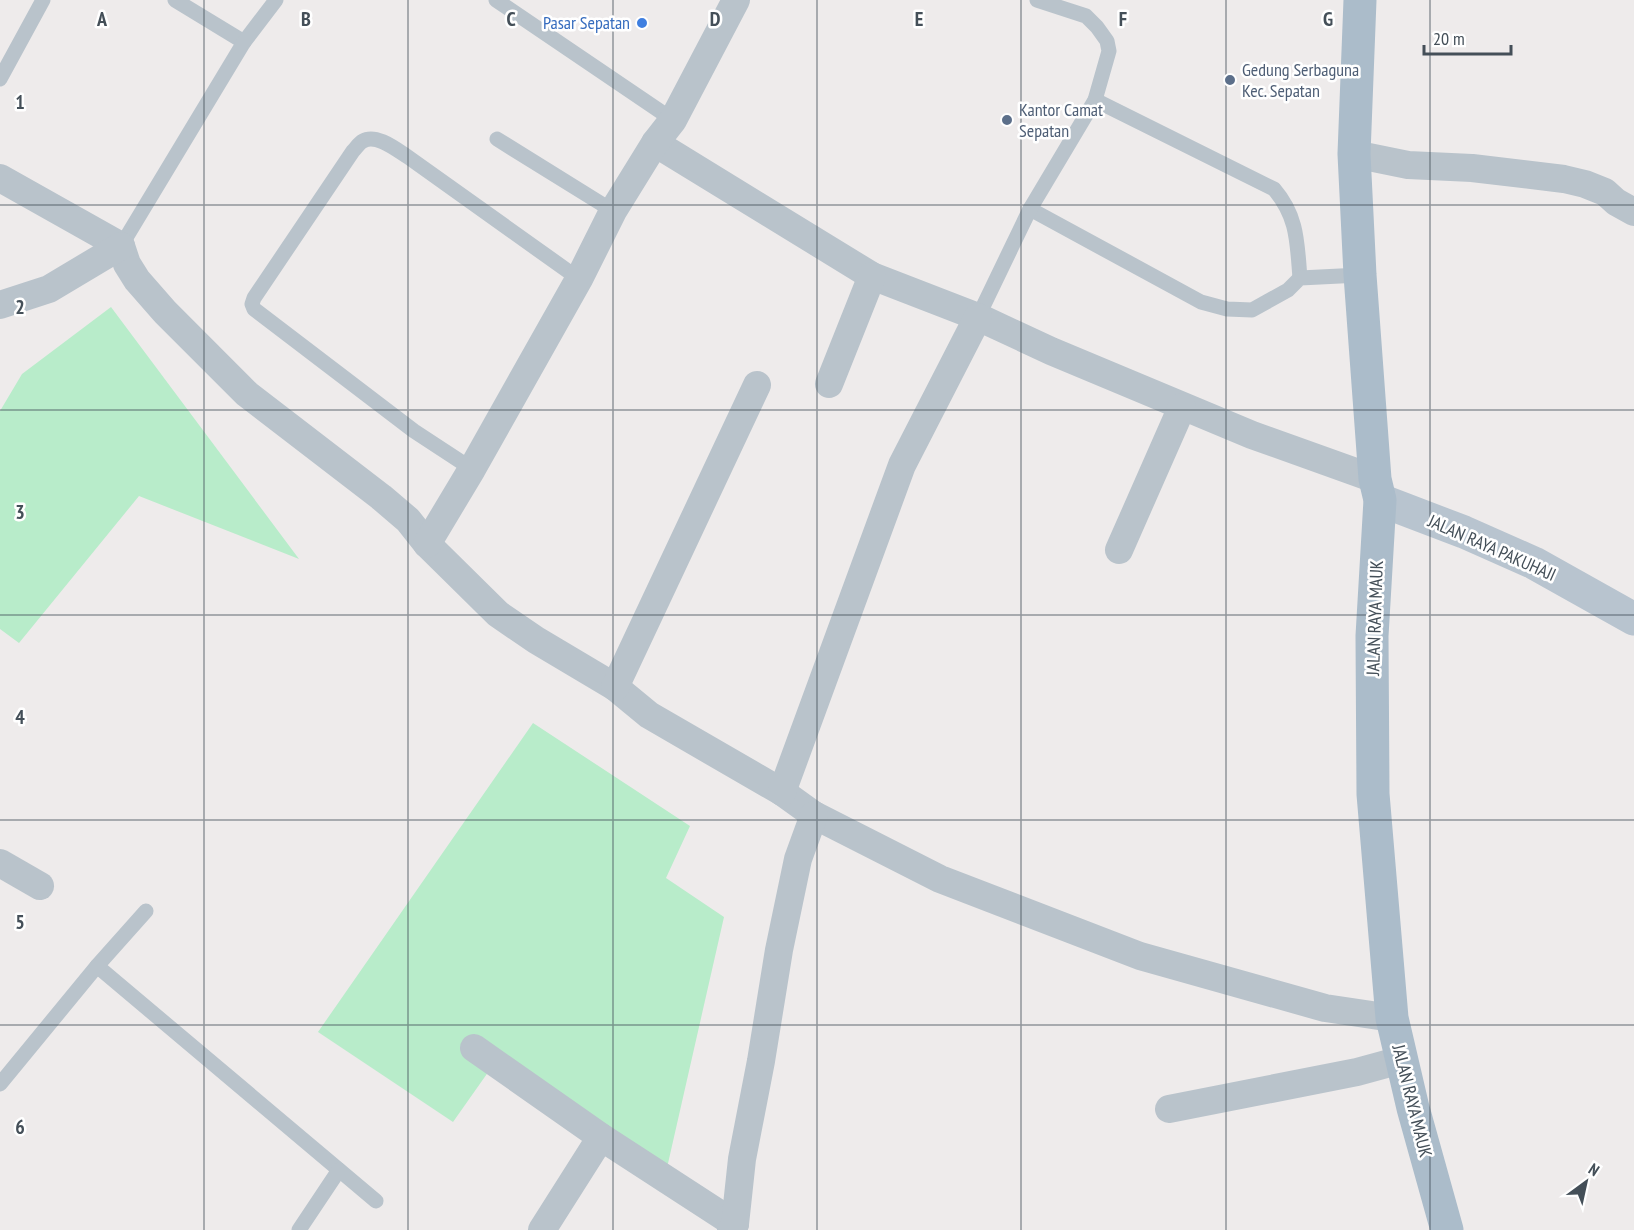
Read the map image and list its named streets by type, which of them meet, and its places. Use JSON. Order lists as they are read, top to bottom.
{
  "streets": {
    "main road": ["JALAN RAYA MAUK"],
    "street": ["JALAN RAYA PAKUHAJI"]
  },
  "crossings": [
    ["JALAN RAYA PAKUHAJI", "JALAN RAYA MAUK"]
  ],
  "places": ["Pasar Sepatan", "Gedung Serbaguna Kec. Sepatan", "Kantor Camat Sepatan"],
  "scale_bar": "20 m",
  "north": "top right",
  "grid": {
    "columns": [
      "A",
      "B",
      "C",
      "D",
      "E",
      "F",
      "G"
    ],
    "rows": [
      "1",
      "2",
      "3",
      "4",
      "5",
      "6"
    ]
  }
}
